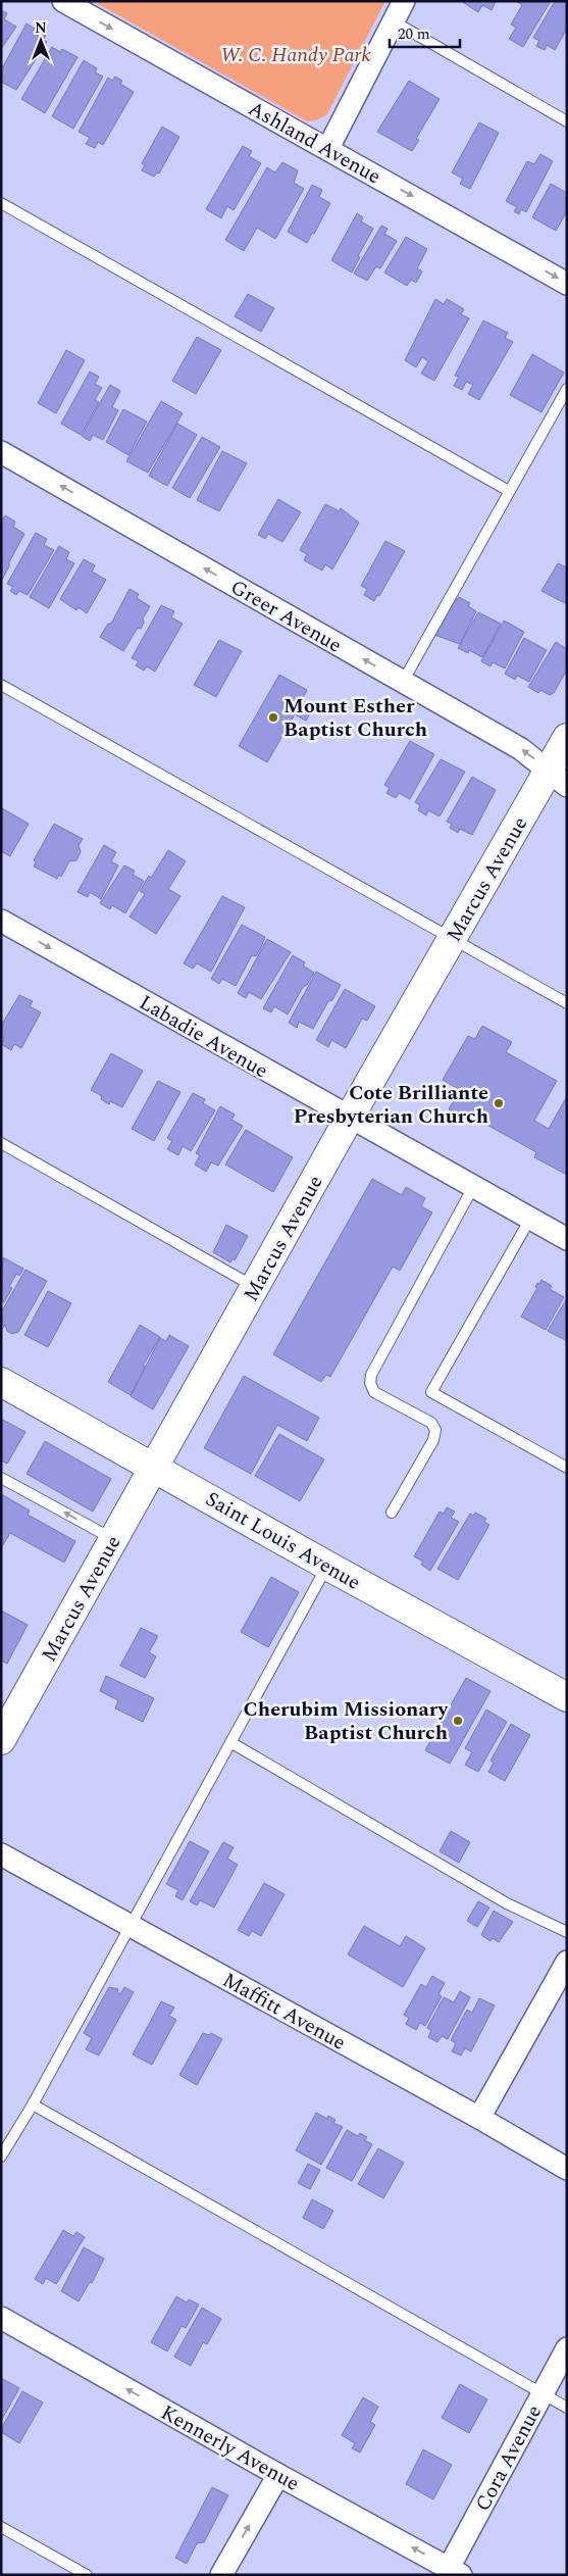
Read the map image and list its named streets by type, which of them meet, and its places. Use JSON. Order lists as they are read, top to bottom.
{
  "streets": {
    "street": [
      "Ashland Avenue",
      "Greer Avenue",
      "Marcus Avenue",
      "Labadie Avenue",
      "Saint Louis Avenue",
      "Maffitt Avenue",
      "Kennerly Avenue",
      "Cora Avenue"
    ]
  },
  "crossings": [
    ["Greer Avenue", "Marcus Avenue"],
    ["Marcus Avenue", "Labadie Avenue"],
    ["Marcus Avenue", "Saint Louis Avenue"],
    ["Kennerly Avenue", "Cora Avenue"]
  ],
  "one_way": [
    "Ashland Avenue",
    "Greer Avenue",
    "Labadie Avenue",
    "Kennerly Avenue"
  ],
  "parks": ["W. C. Handy Park"],
  "places": ["Mount Esther Baptist Church", "Cote Brilliante Presbyterian Church", "Cherubim Missionary Baptist Church"],
  "scale_bar": "20 m",
  "north": "top"
}
